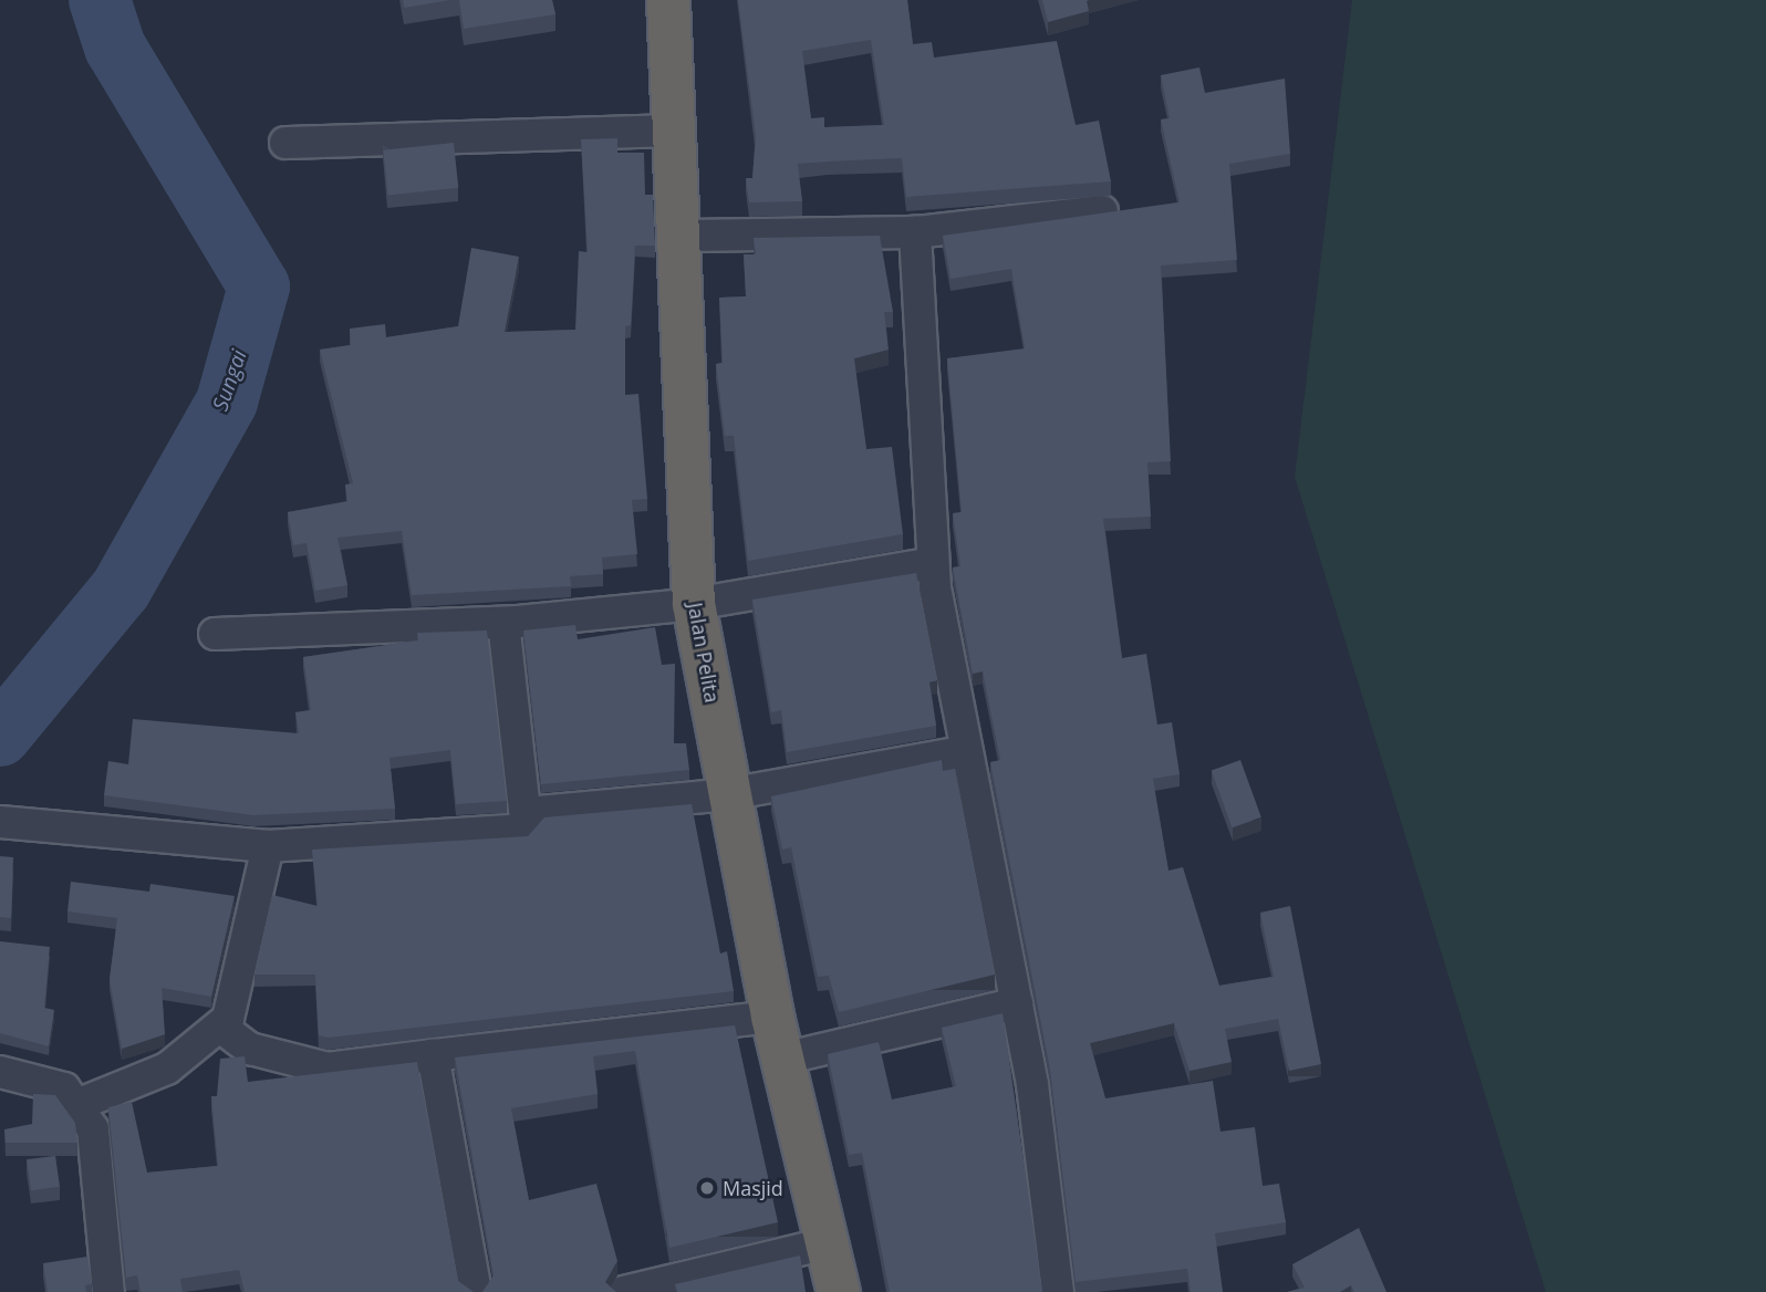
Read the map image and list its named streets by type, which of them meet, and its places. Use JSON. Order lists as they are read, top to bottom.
{
  "streets": {
    "highway": ["Jalan Pelita"]
  },
  "water": ["Sungai"],
  "places": ["Masjid"]
}
